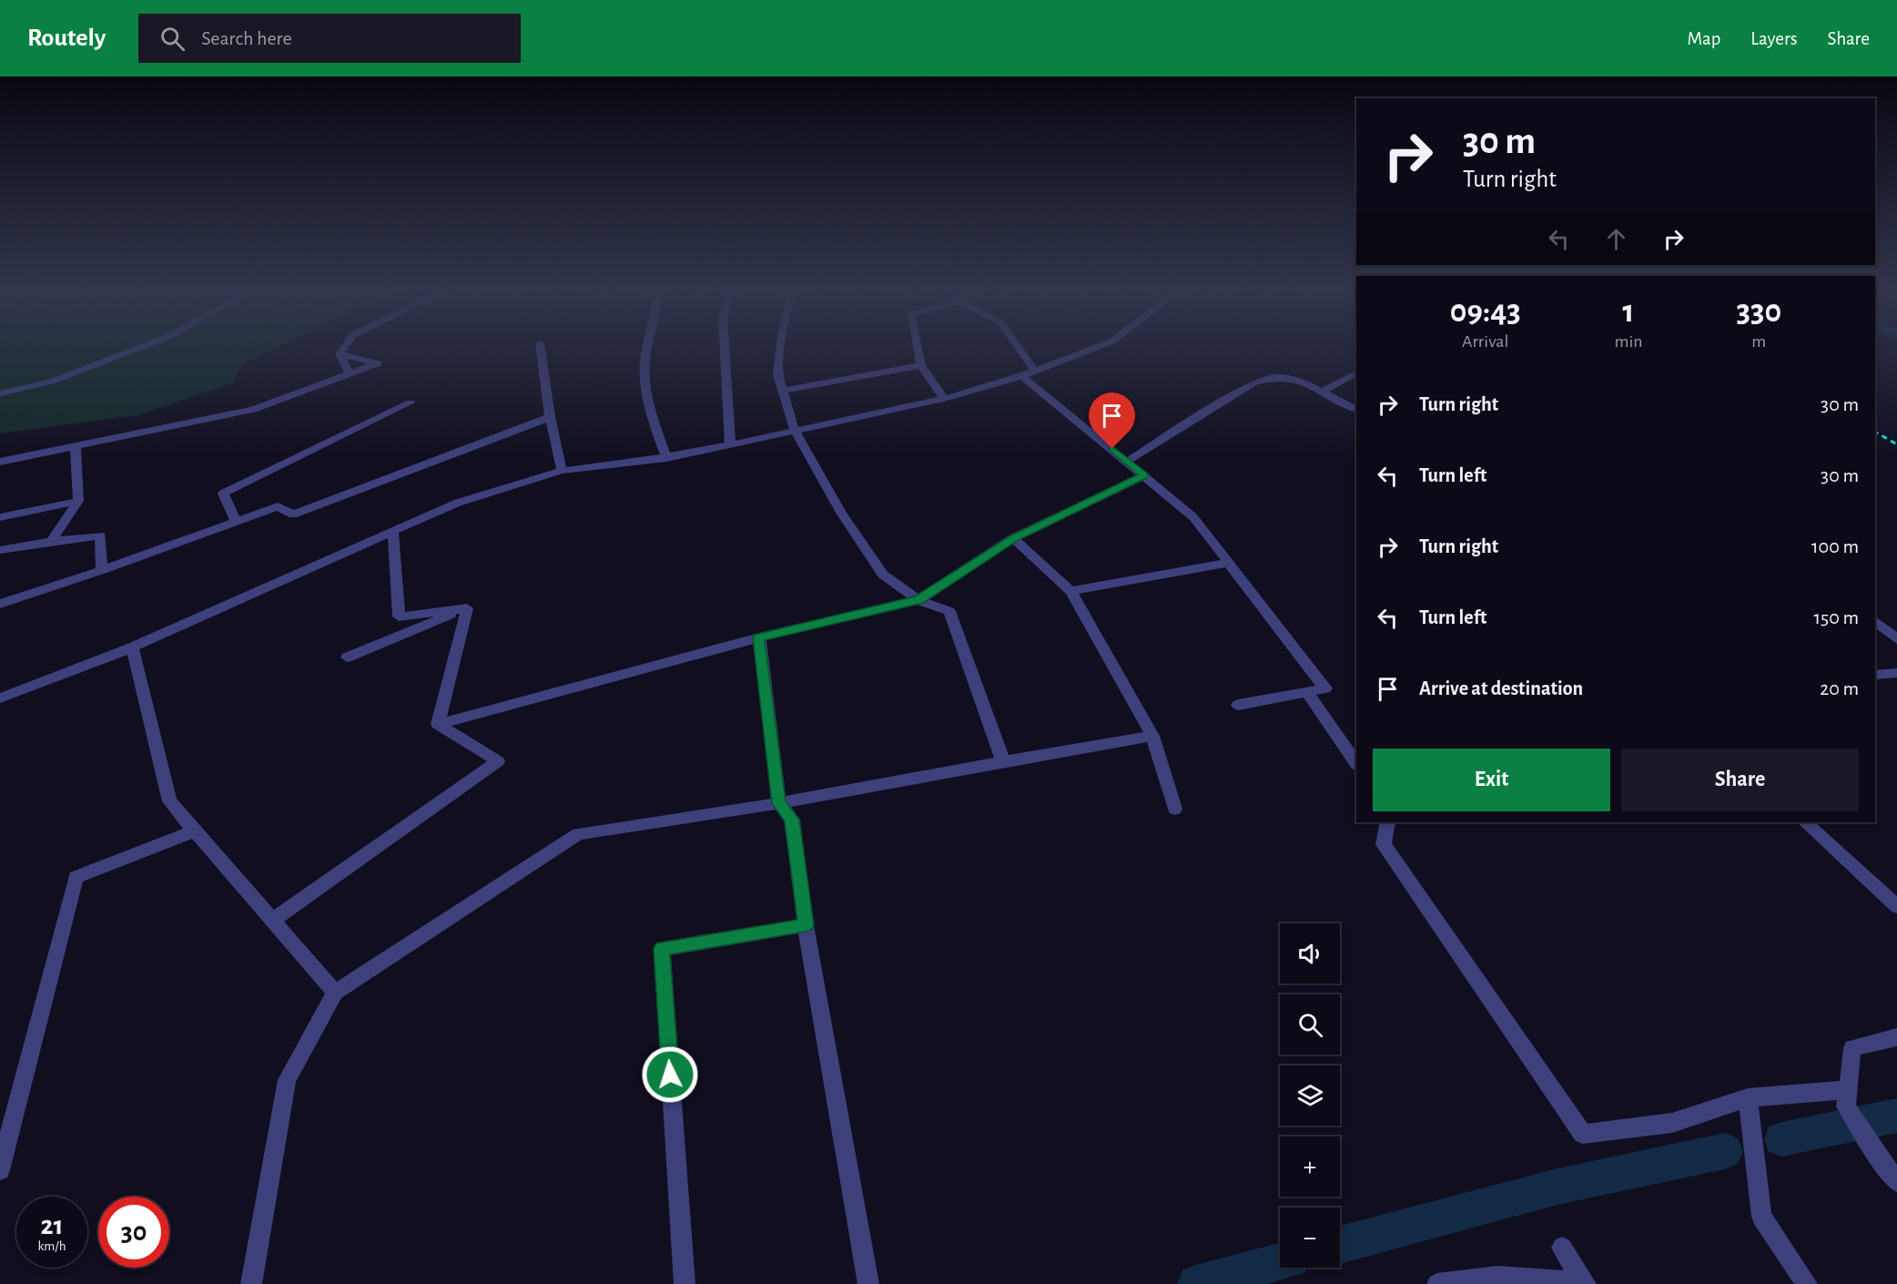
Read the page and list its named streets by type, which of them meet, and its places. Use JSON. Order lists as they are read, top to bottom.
{
  "page": {
    "header": "Routely",
    "search": "Search here",
    "nav": ["Map", "Layers", "Share"],
    "turn": ["30 m", "Turn right"],
    "eta": [
      "09:43",
      "Arrival",
      "1",
      "min",
      "330",
      "m"
    ],
    "list": [
      {
        "name": "Turn right",
        "value": "30 m"
      },
      {
        "name": "Turn left",
        "value": "30 m"
      },
      {
        "name": "Turn right",
        "value": "100 m"
      },
      {
        "name": "Turn left",
        "value": "150 m"
      },
      {
        "name": "Arrive at destination",
        "value": "20 m"
      }
    ],
    "buttons": ["Exit", "Share"],
    "map_buttons": ["+", "−"],
    "speed": "21 km/h",
    "limit": "30"
  }
}
